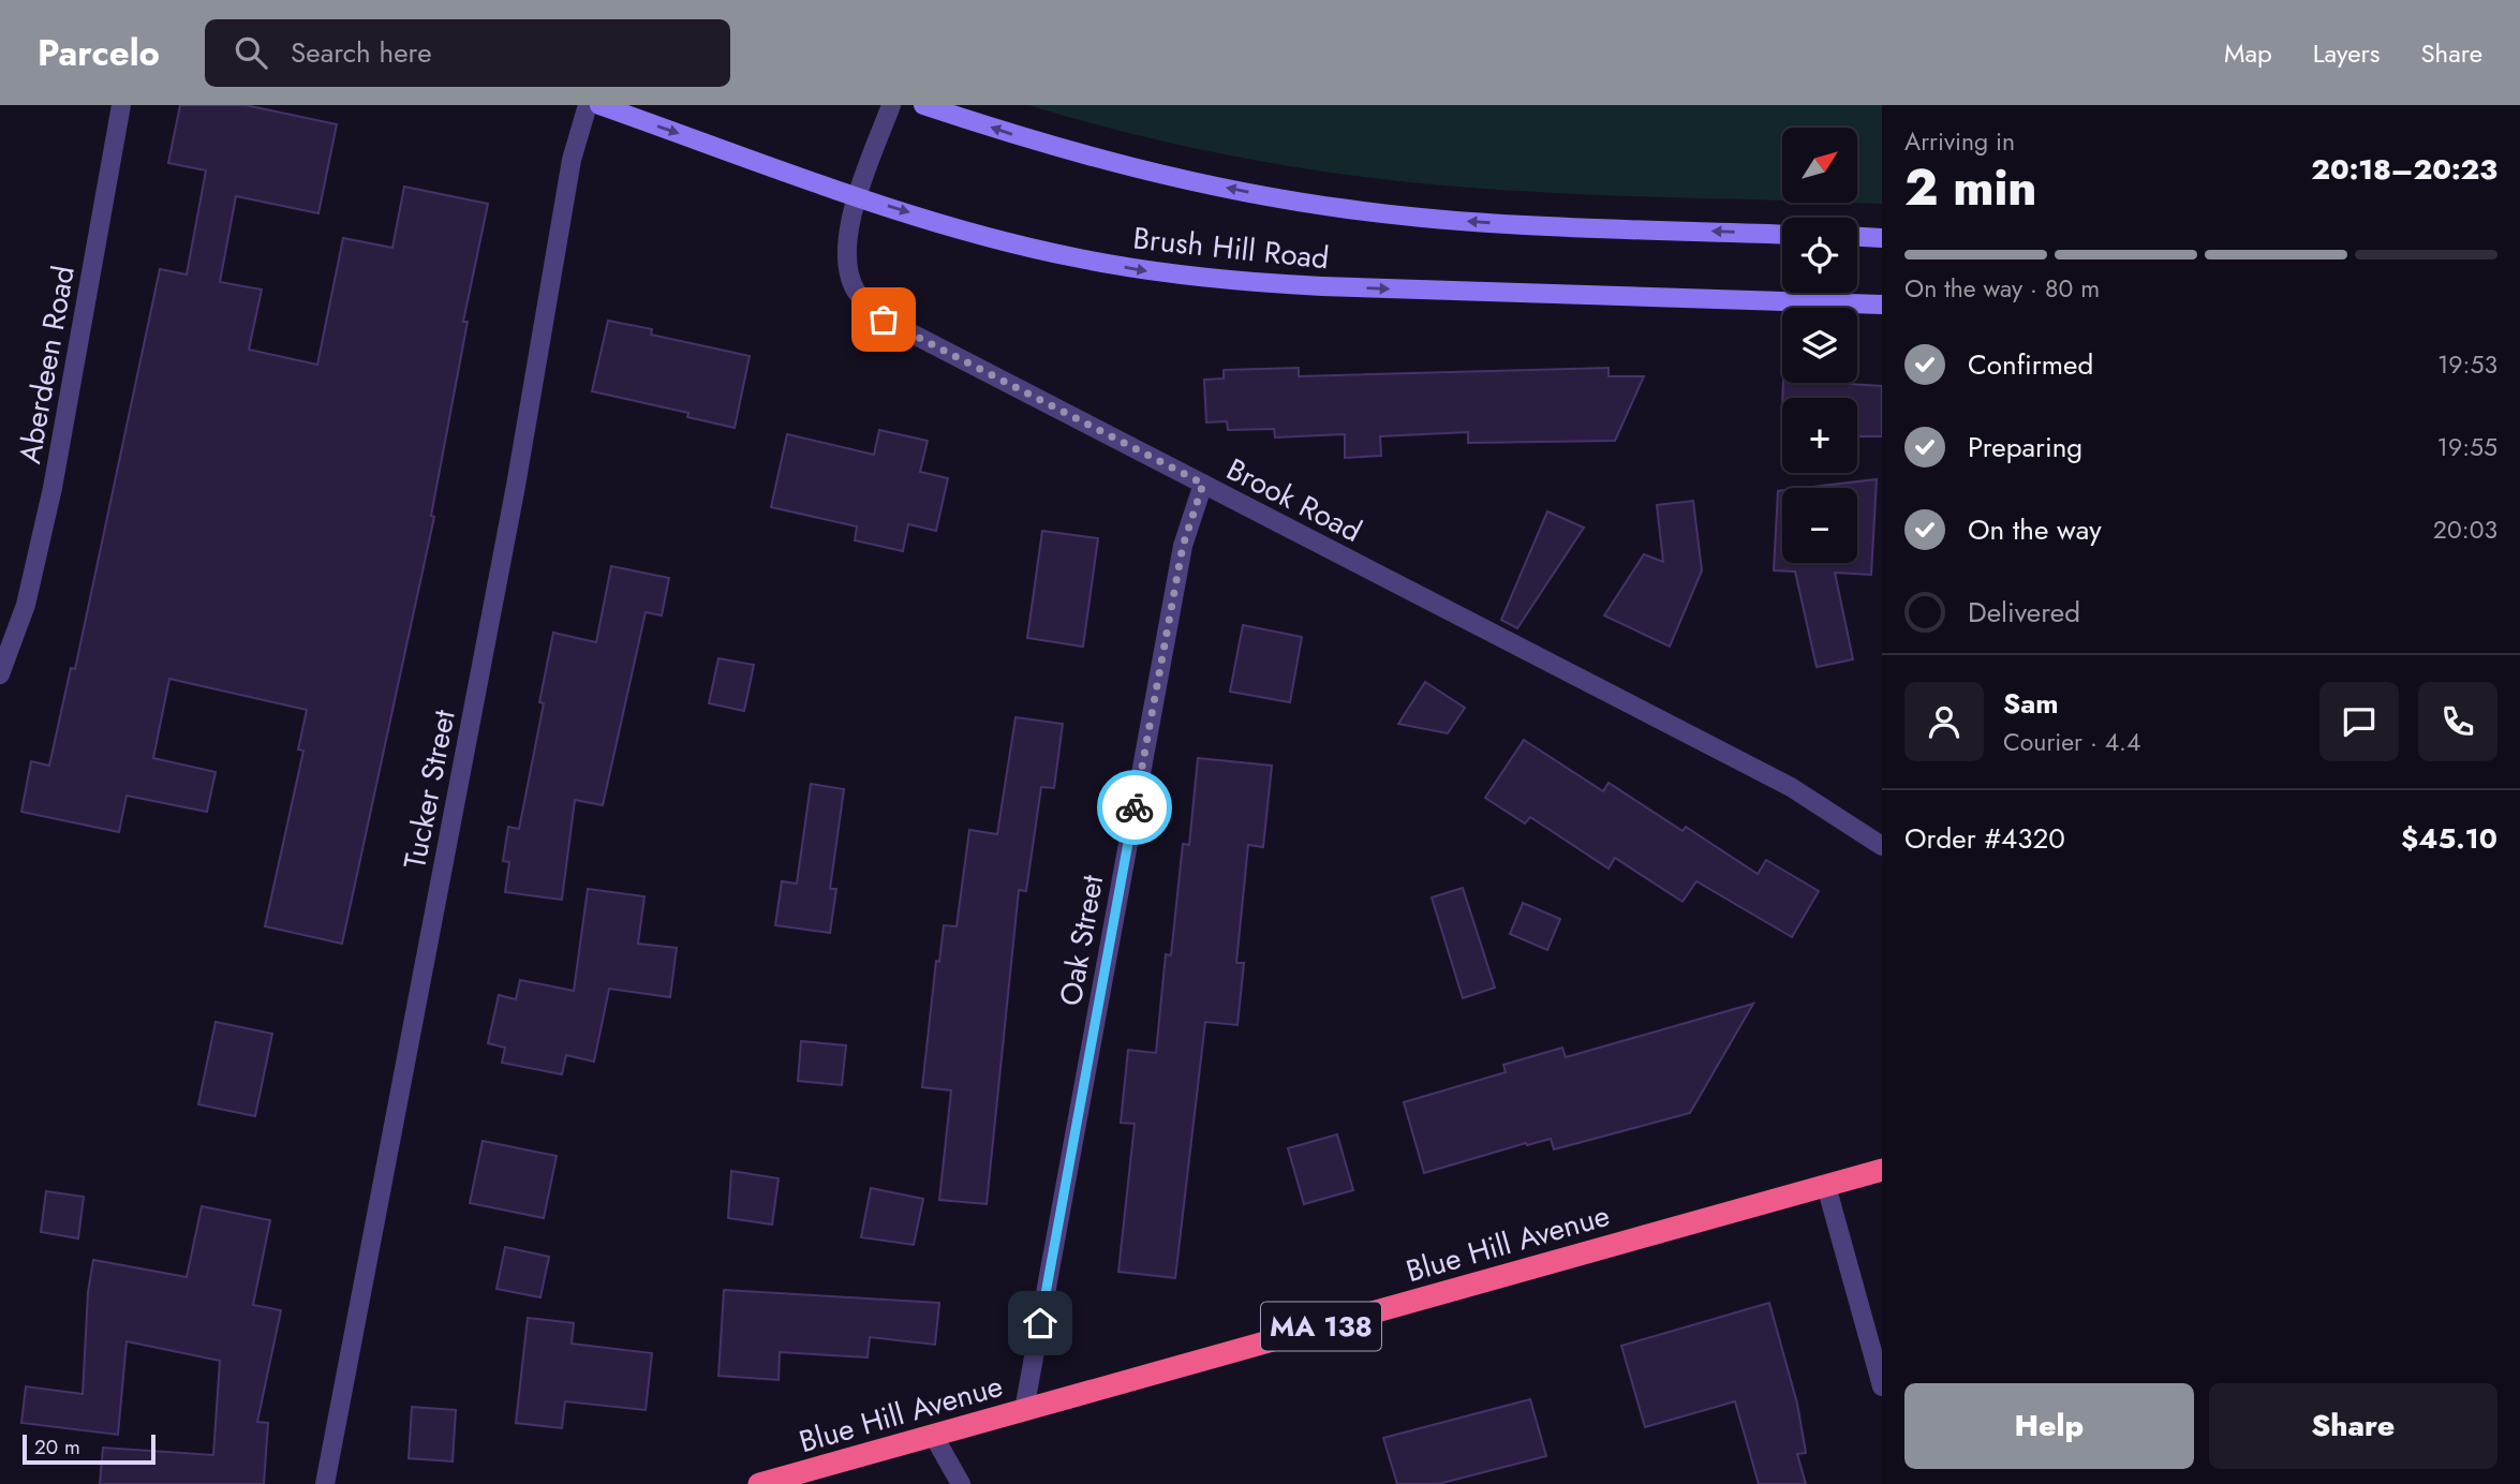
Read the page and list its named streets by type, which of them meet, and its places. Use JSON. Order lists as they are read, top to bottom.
{
  "streets": {
    "highway": ["Blue Hill Avenue", "MA 138"],
    "main road": ["Brush Hill Road"],
    "street": [
      "Aberdeen Road",
      "Brook Road",
      "Tucker Street",
      "Oak Street"
    ]
  },
  "crossings": [
    ["Brush Hill Road", "Brook Road"],
    ["Brook Road", "Oak Street"],
    ["Oak Street", "Blue Hill Avenue"]
  ],
  "scale_bar": "20 m",
  "north": "top right",
  "page": {
    "header": "Parcelo",
    "search": "Search here",
    "nav": ["Map", "Layers", "Share"],
    "heading": ["2 min", "Arriving in", "20:18–20:23"],
    "panel": [
      "Sam",
      "Courier · 4.4",
      "Order #4320",
      "$45.10"
    ],
    "map_buttons": ["+", "−"],
    "bar": "On the way · 80 m",
    "list": [
      ["Confirmed", "19:53"],
      ["Preparing", "19:55"],
      ["On the way", "20:03"],
      "Delivered"
    ],
    "buttons": ["Help", "Share"],
    "scale": "20 m"
  }
}
